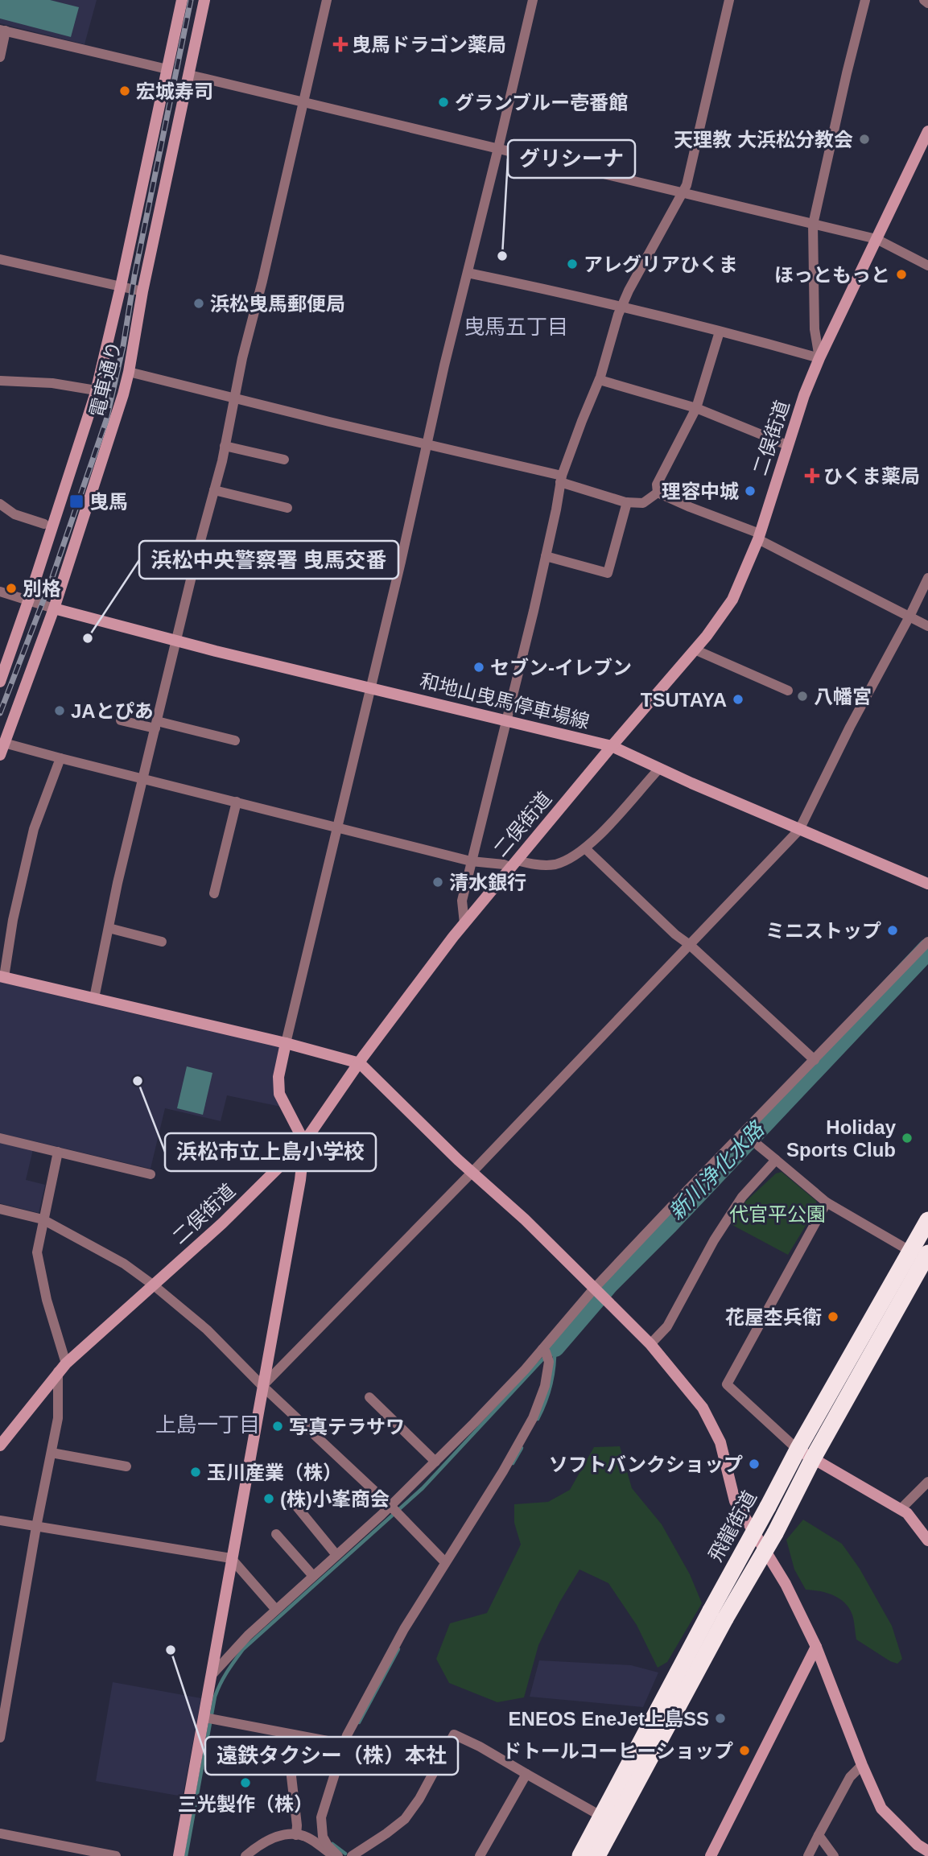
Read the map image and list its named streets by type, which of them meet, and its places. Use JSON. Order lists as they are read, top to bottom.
{
  "streets": {
    "highway": ["飛龍街道"],
    "street": ["電車通り", "二俣街道", "和地山曳馬停車場線"]
  },
  "crossings": [
    ["電車通り", "和地山曳馬停車場線"],
    ["二俣街道", "和地山曳馬停車場線"]
  ],
  "districts": ["曳馬五丁目", "上島一丁目"],
  "water": ["新川浄化水路"],
  "parks": ["代官平公園"],
  "places": {
    "health": ["曳馬ドラゴン薬局", "ひくま薬局"],
    "other": [
      "宏城寿司",
      "グランブルー壱番館",
      "天理教 大浜松分教会",
      "グリシーナ",
      "アレグリアひくま",
      "ほっともっと",
      "浜松曳馬郵便局",
      "理容中城",
      "別格",
      "浜松中央警察署 曳馬交番",
      "セブン-イレブン",
      "八幡宮",
      "TSUTAYA",
      "JAとぴあ",
      "清水銀行",
      "ミニストップ",
      "浜松市立上島小学校",
      "Holiday Sports Club",
      "花屋杢兵衛",
      "写真テラサワ",
      "ソフトバンクショップ",
      "玉川産業（株）",
      "(株)小峯商会",
      "遠鉄タクシー（株）本社",
      "ENEOS EneJet上島SS",
      "ドトールコーヒーショップ",
      "三光製作（株）"
    ],
    "transit": ["曳馬"]
  }
}
